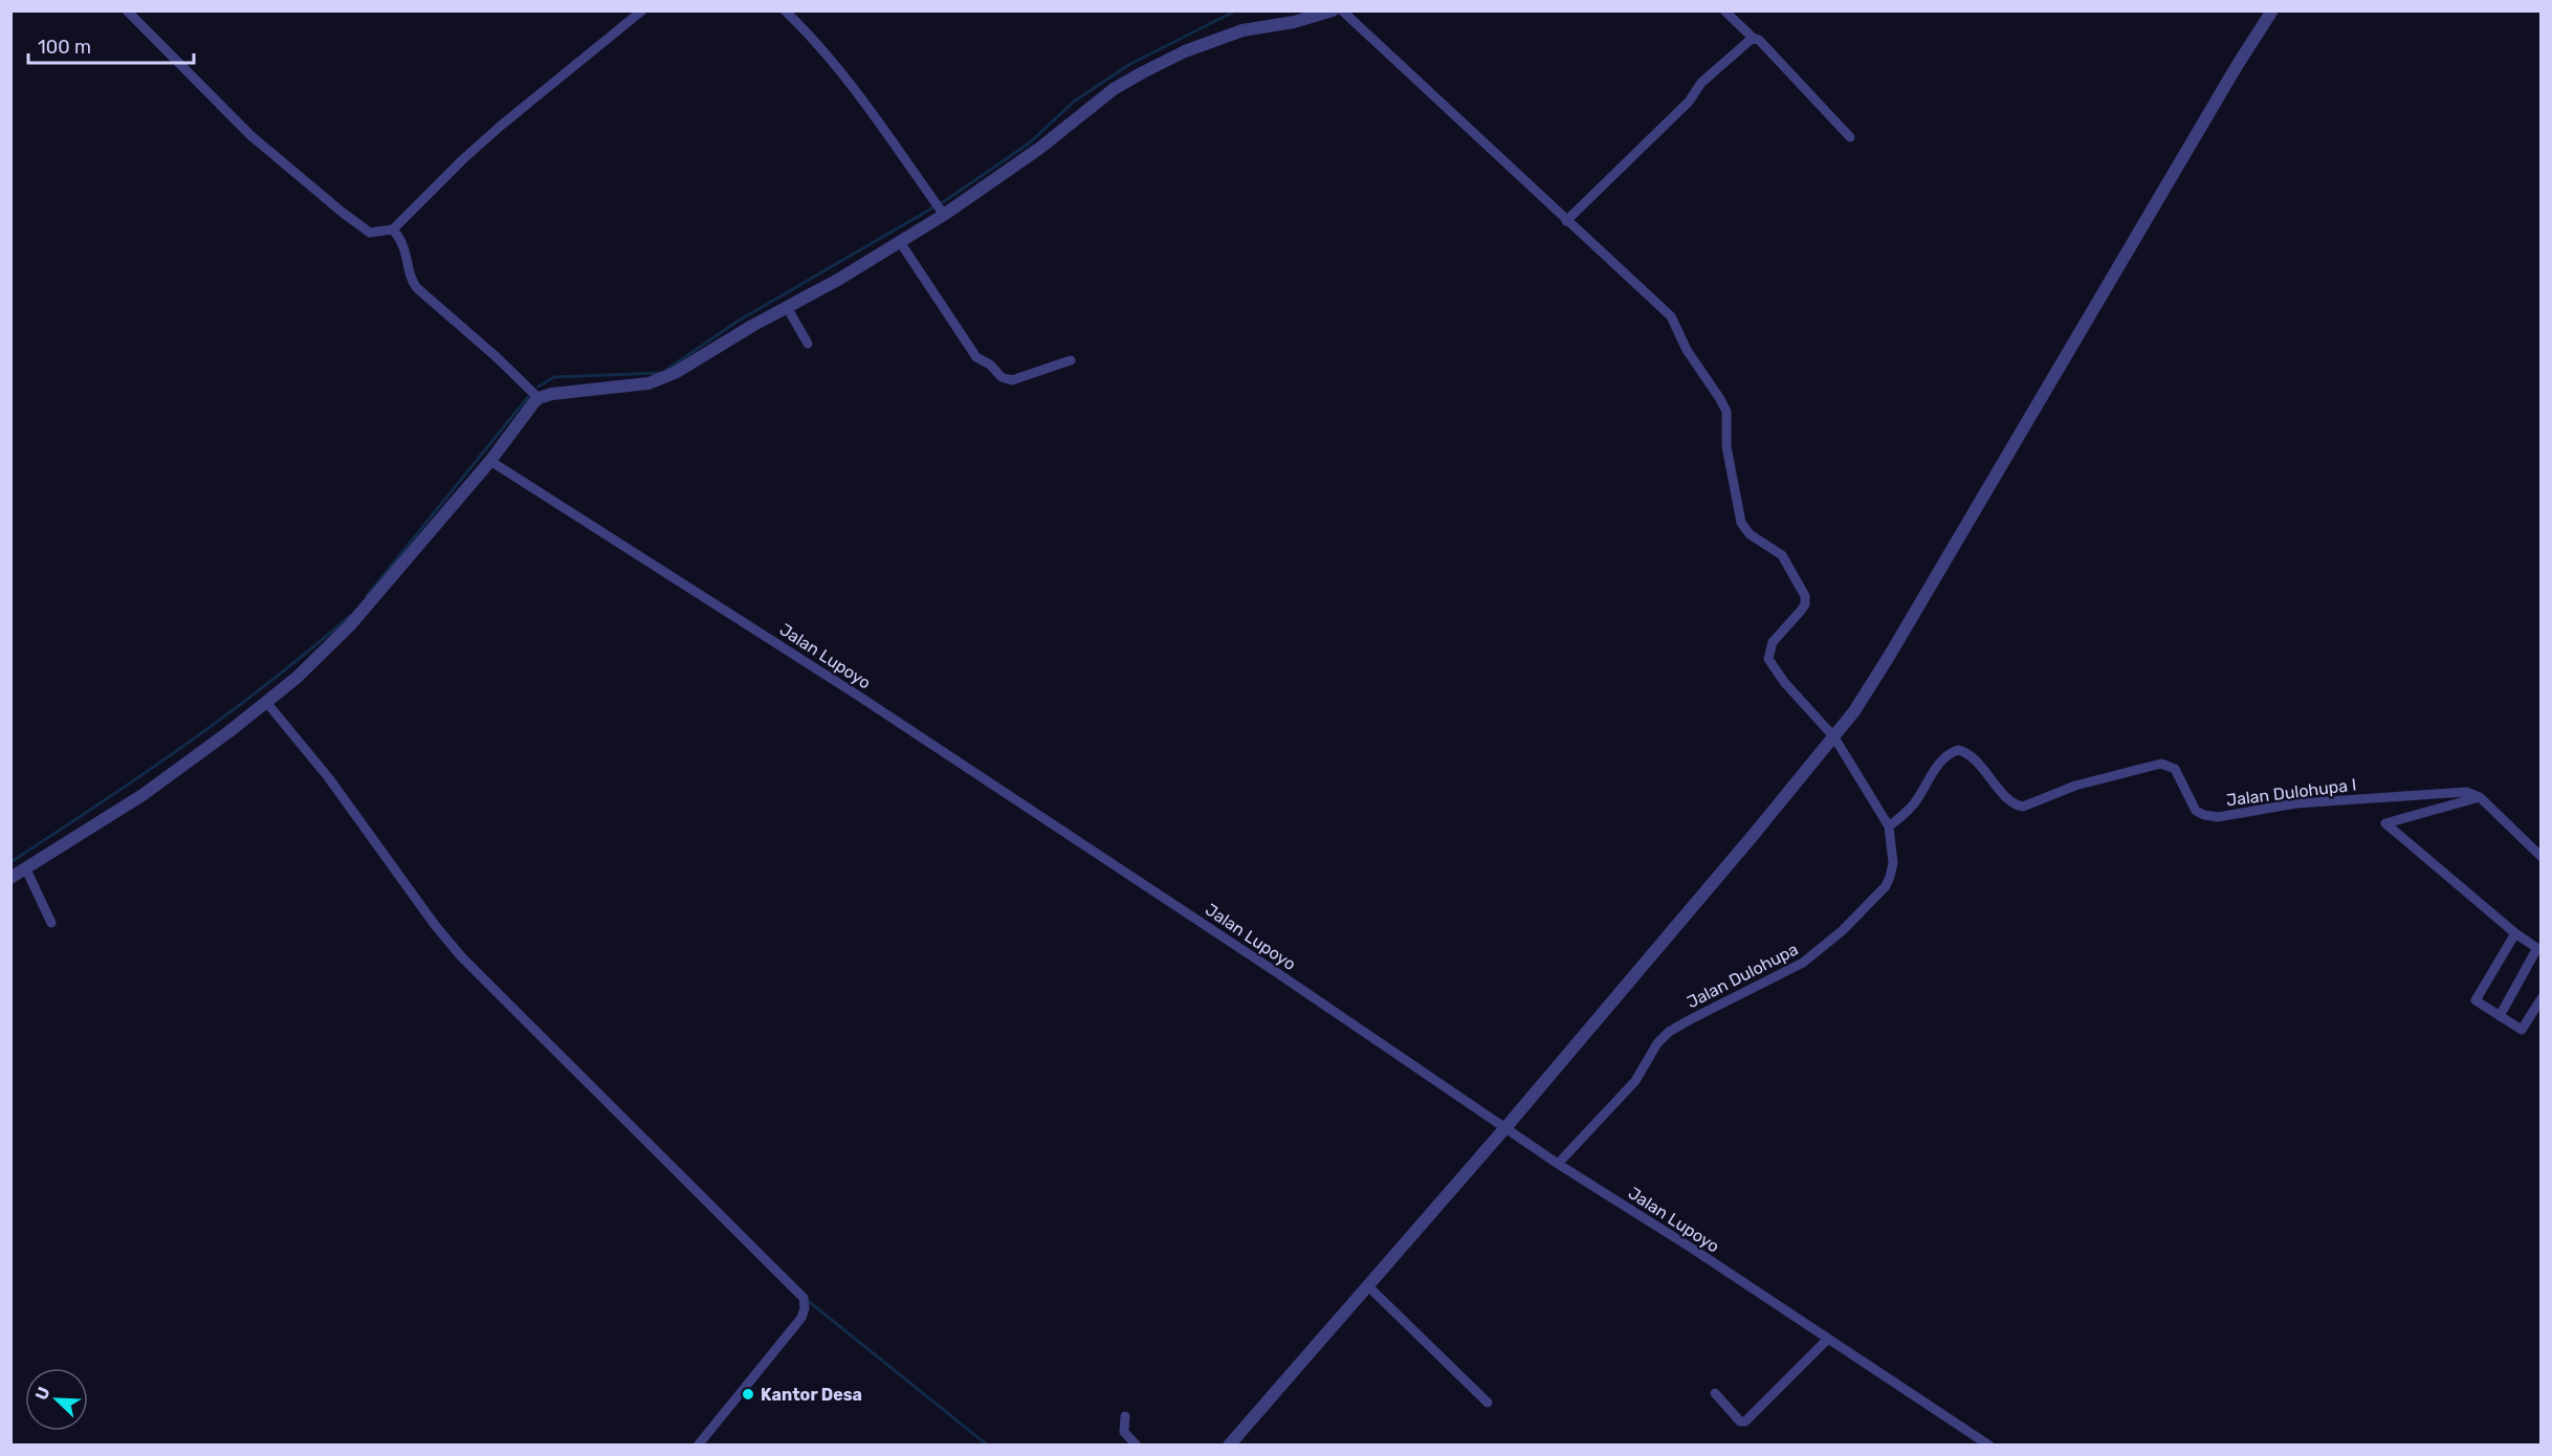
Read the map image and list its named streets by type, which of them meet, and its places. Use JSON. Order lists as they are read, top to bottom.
{
  "streets": {
    "street": ["Jalan Lupoyo", "Jalan Dulohupa I", "Jalan Dulohupa"]
  },
  "crossings": [
    ["Jalan Lupoyo", "Jalan Dulohupa"],
    ["Jalan Dulohupa I", "Jalan Dulohupa"]
  ],
  "places": ["Kantor Desa"],
  "scale_bar": "100 m",
  "north": "top left"
}
